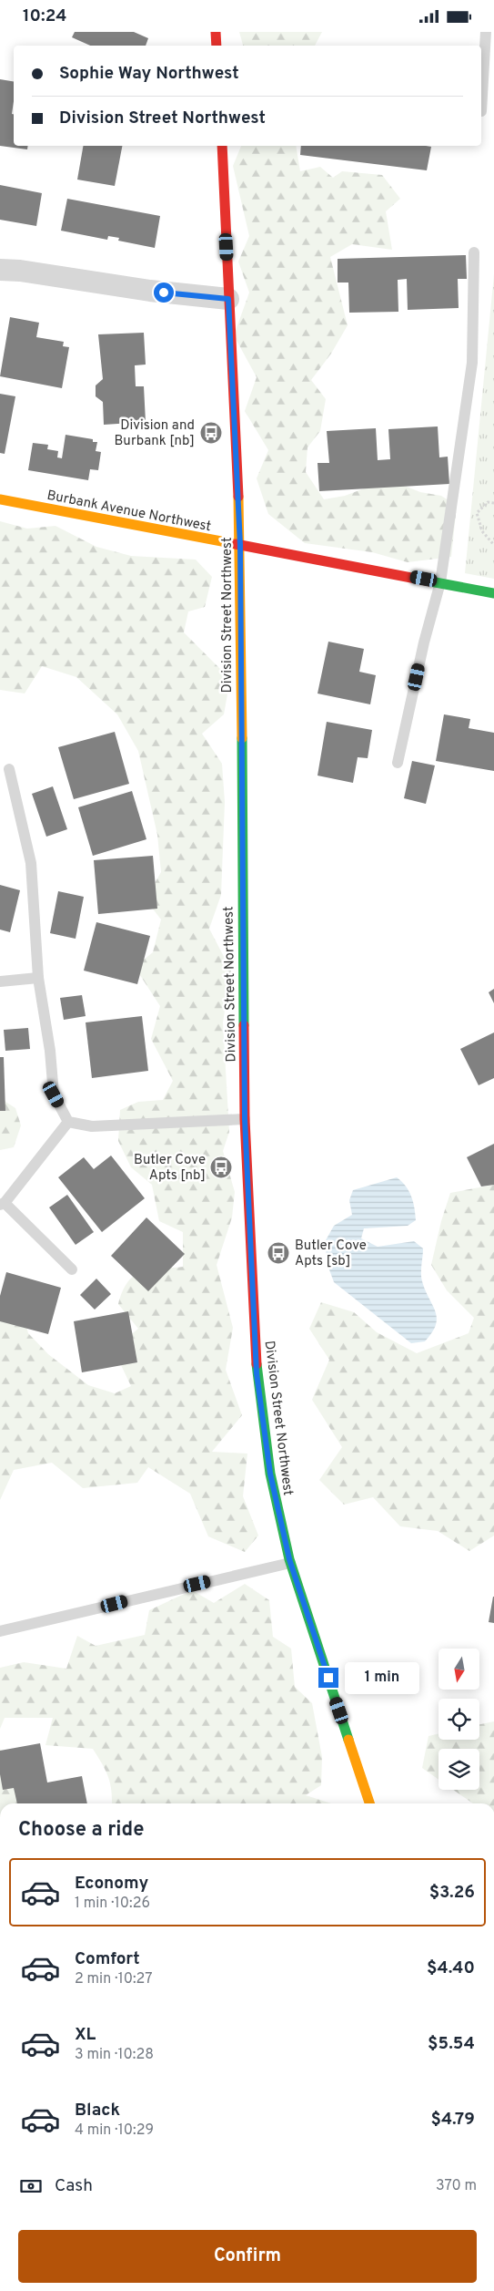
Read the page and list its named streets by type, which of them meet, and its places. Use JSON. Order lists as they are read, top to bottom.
{
  "streets": {
    "street": ["Burbank Avenue Northwest", "Division Street Northwest"]
  },
  "crossings": [
    ["Burbank Avenue Northwest", "Division Street Northwest"]
  ],
  "places": {
    "bus stop": ["Division and Burbank [nb]", "Butler Cove Apts [nb]", "Butler Cove Apts [sb]"]
  },
  "north": "bottom",
  "page": {
    "status": "10:24",
    "banner": ["Sophie Way Northwest", "Division Street Northwest"],
    "bubble": "1 min",
    "heading": "Choose a ride",
    "list": [
      {
        "name": "Economy",
        "note": "1 min · 10:26",
        "value": "$3.26"
      },
      {
        "name": "Comfort",
        "note": "2 min · 10:27",
        "value": "$4.40"
      },
      {
        "name": "XL",
        "note": "3 min · 10:28",
        "value": "$5.54"
      },
      {
        "name": "Black",
        "note": "4 min · 10:29",
        "value": "$4.79"
      }
    ],
    "pay": ["Cash", "370 m"],
    "buttons": "Confirm"
  }
}
